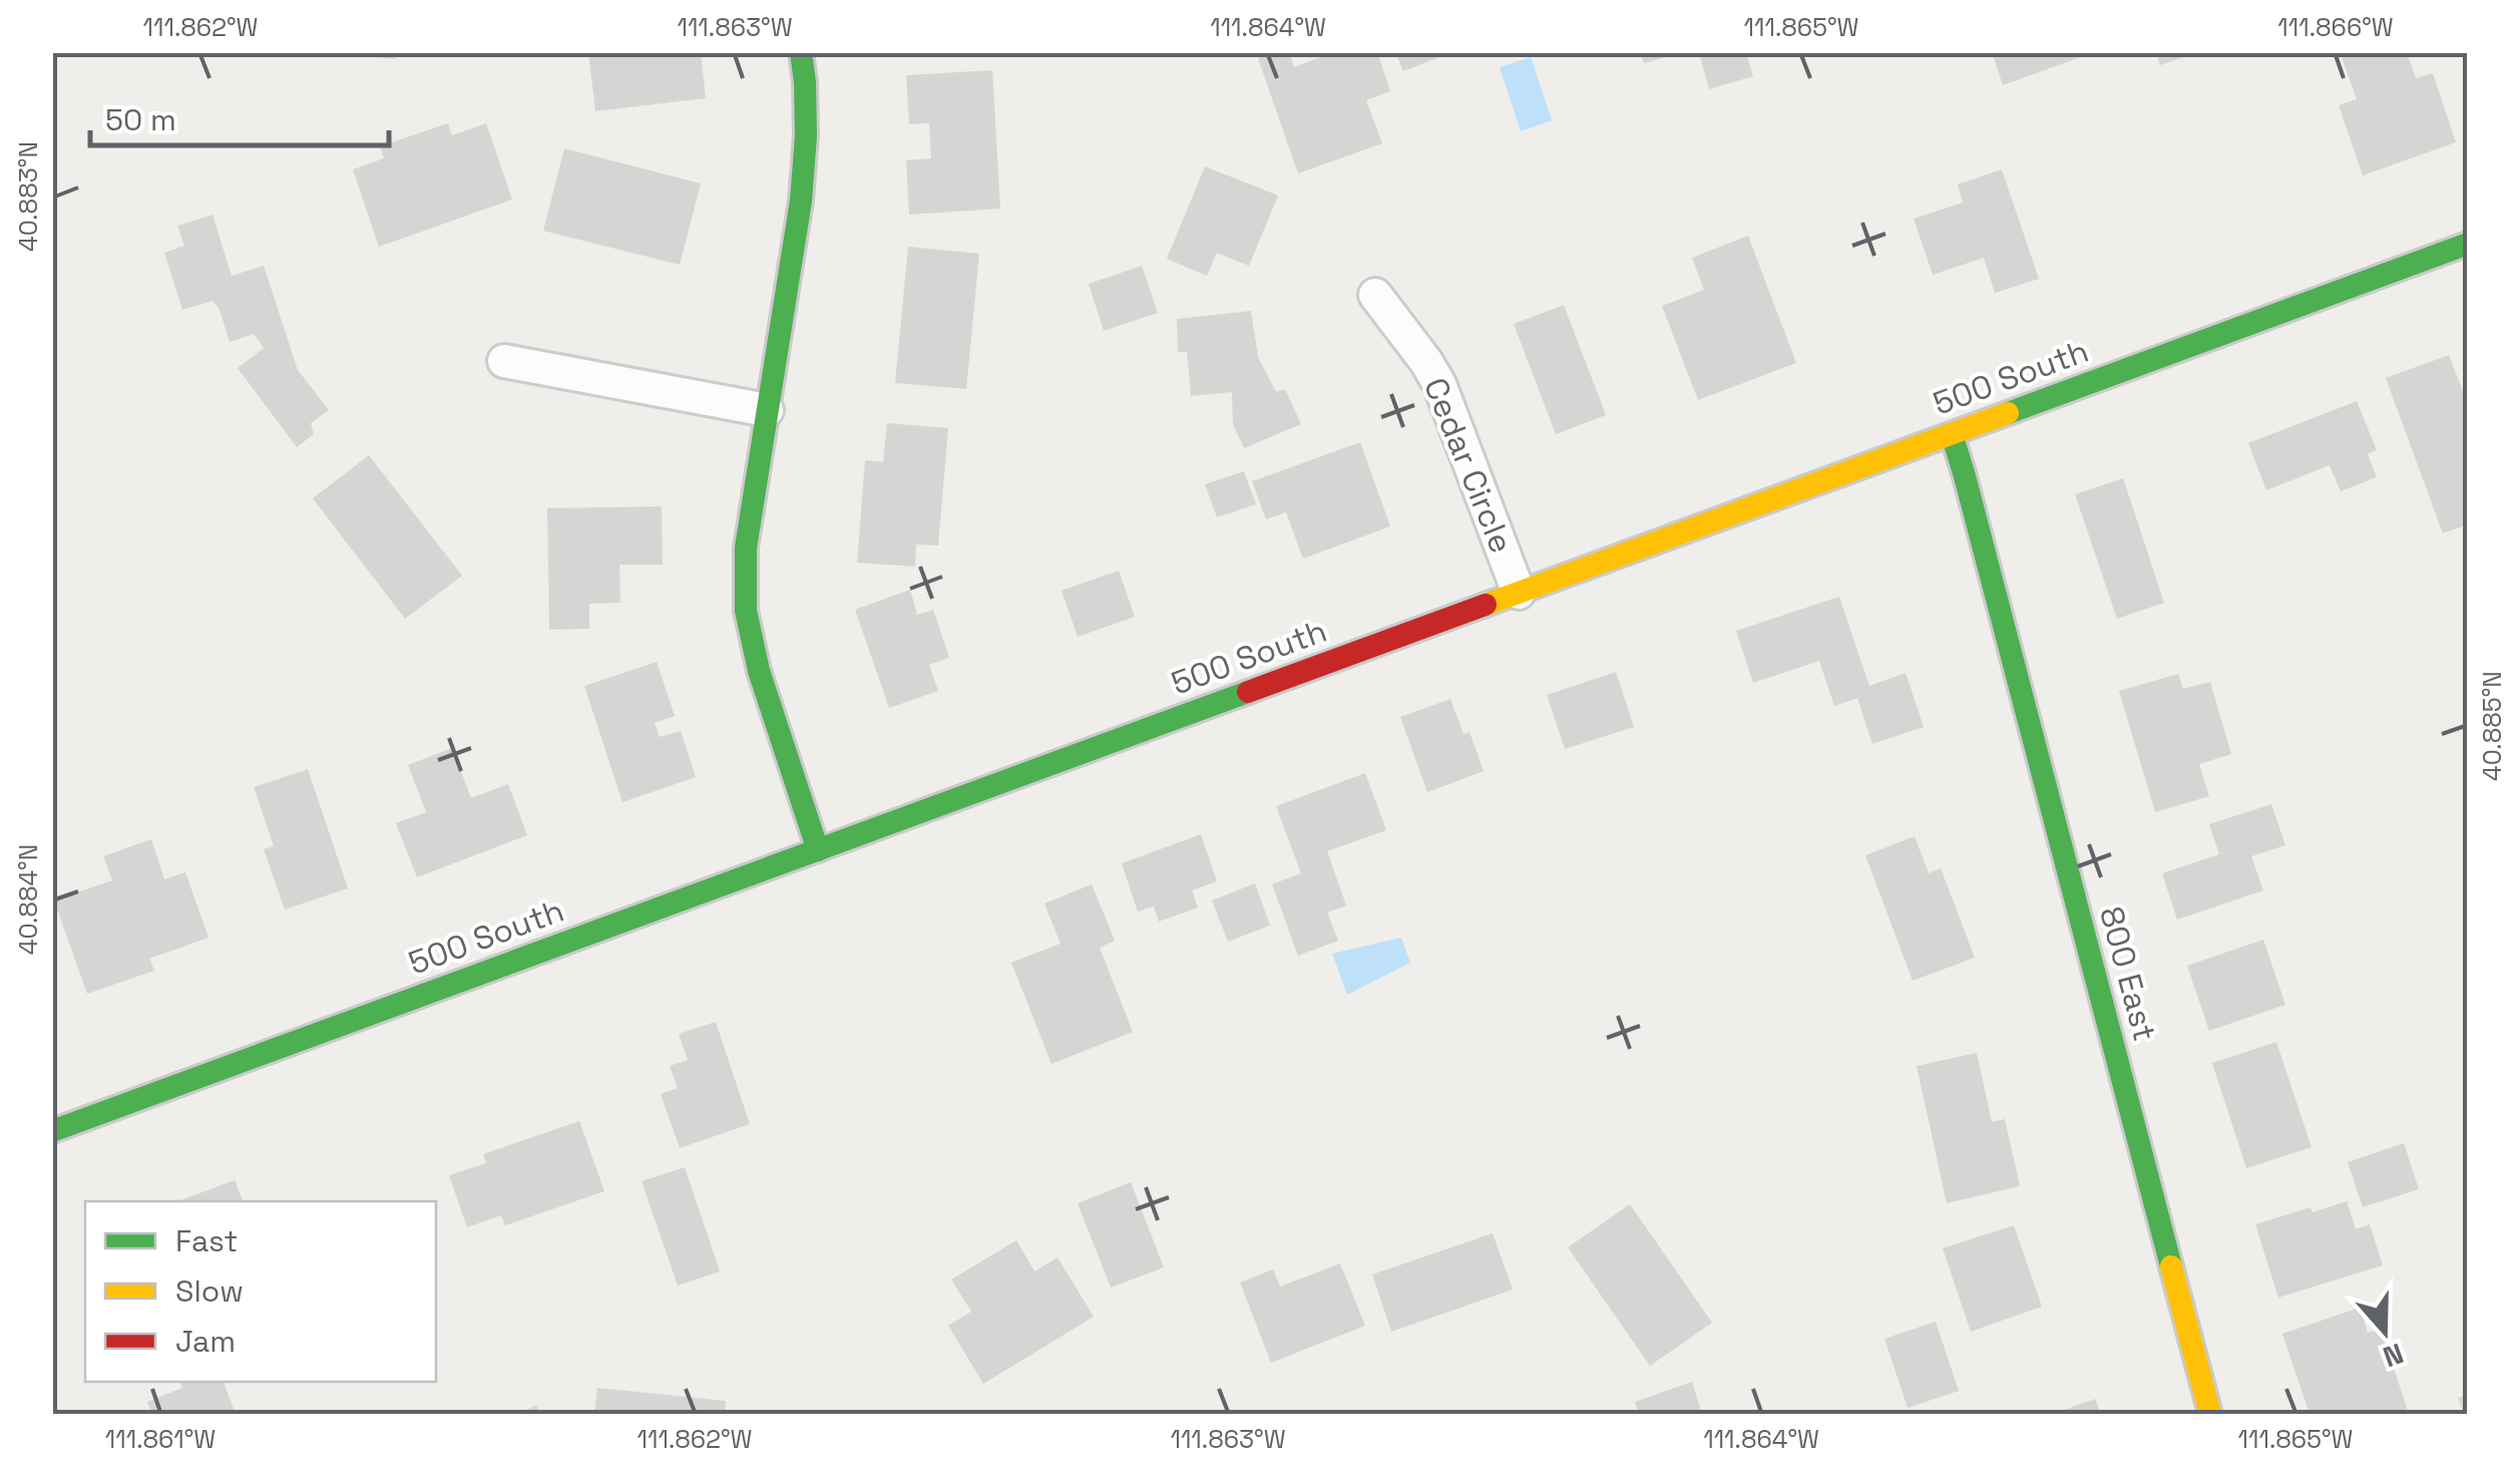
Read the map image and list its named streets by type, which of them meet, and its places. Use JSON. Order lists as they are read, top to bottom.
{
  "streets": {
    "street": ["500 South", "Cedar Circle", "800 East"]
  },
  "crossings": [
    ["500 South", "Cedar Circle"],
    ["500 South", "800 East"]
  ],
  "legend": ["Fast", "Slow", "Jam"],
  "scale_bar": "50 m",
  "north": "bottom",
  "coordinates": [
    "111.862°W",
    "111.863°W",
    "111.864°W",
    "111.865°W",
    "111.866°W",
    "40.883°N",
    "40.885°N",
    "40.884°N",
    "111.861°W"
  ]
}
